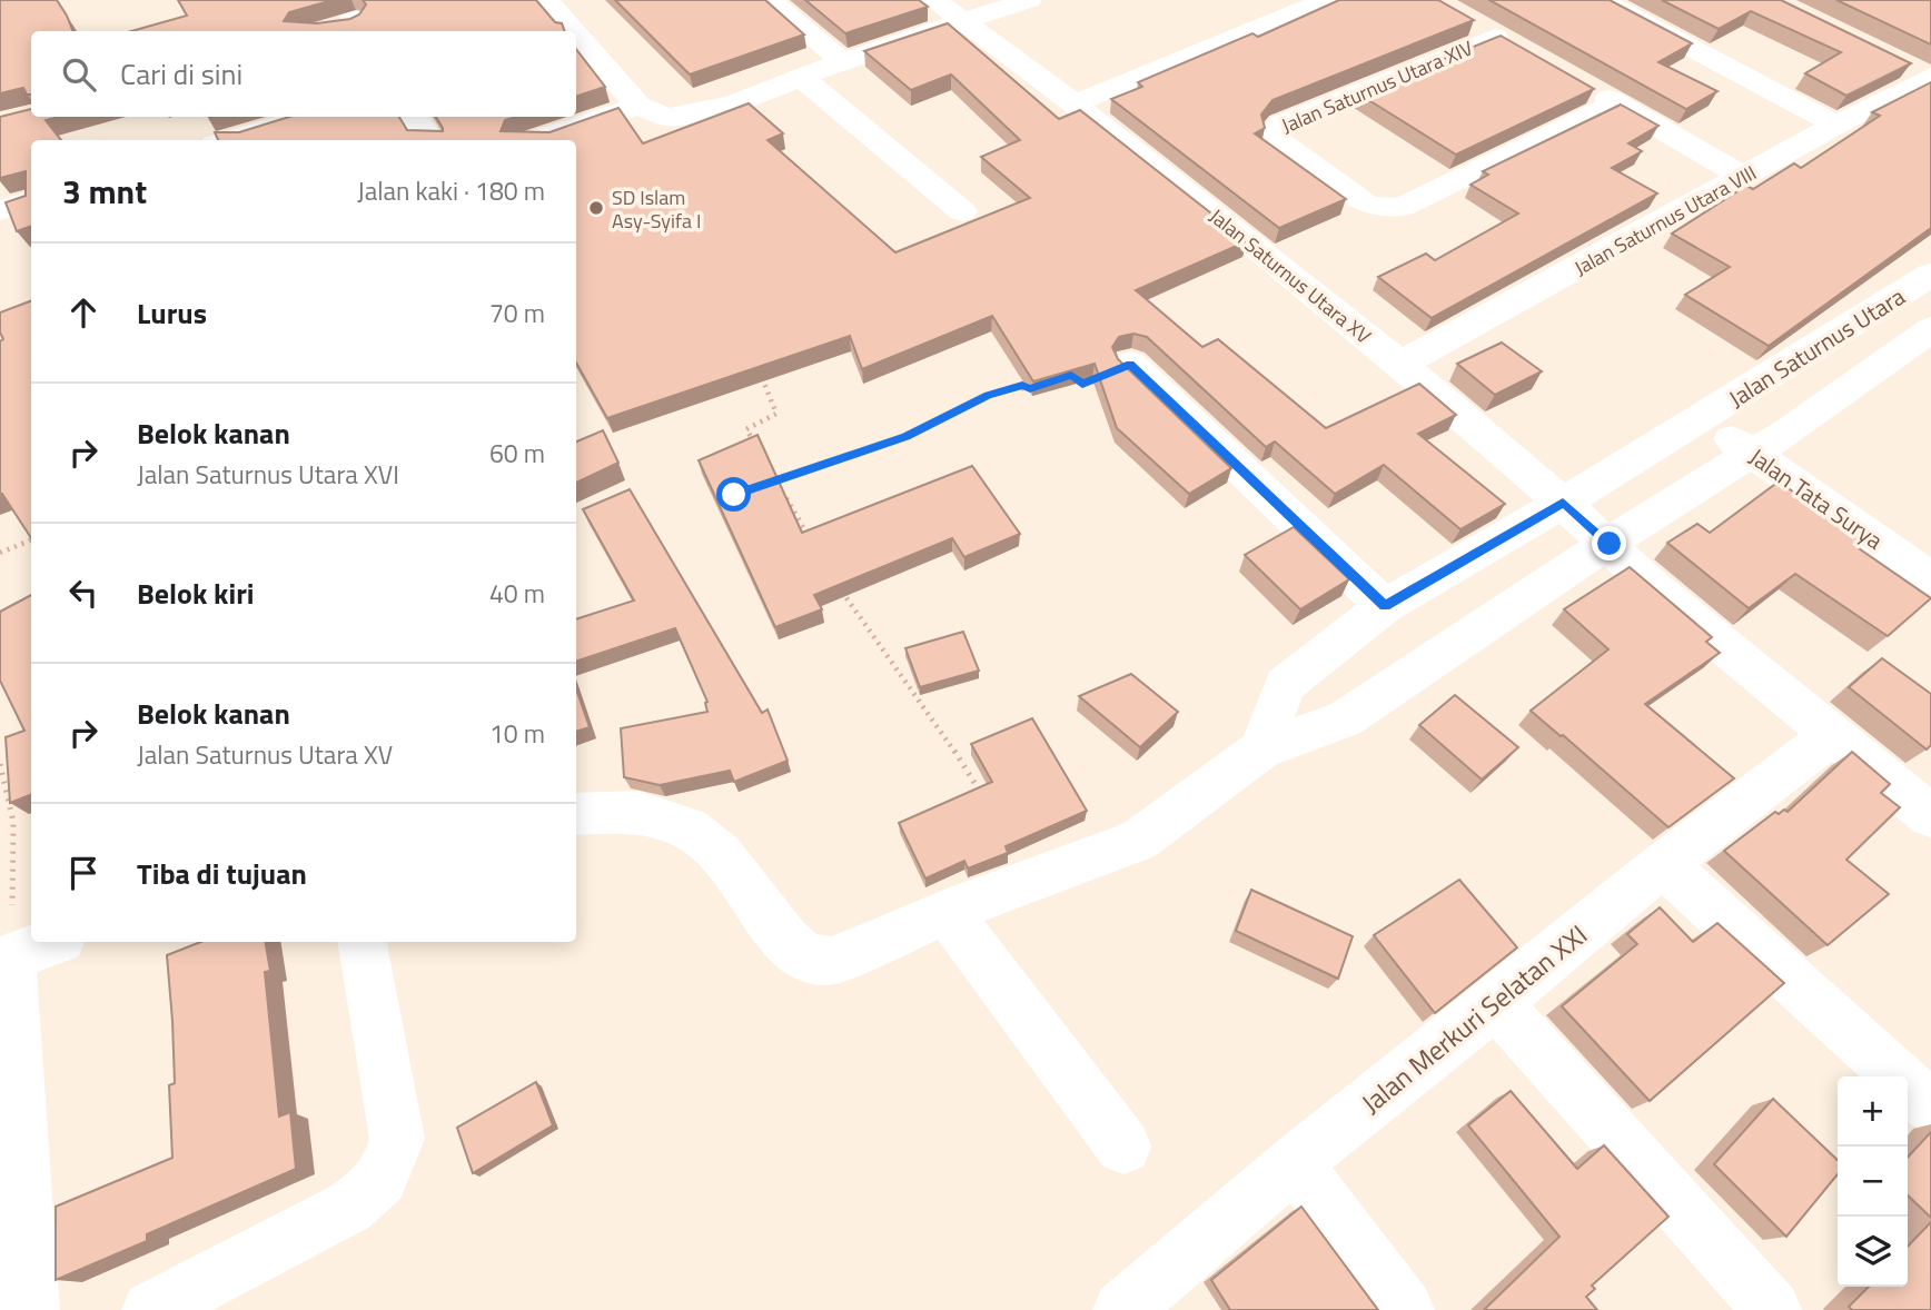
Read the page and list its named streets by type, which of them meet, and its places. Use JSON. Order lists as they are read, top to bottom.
{
  "streets": {
    "street": [
      "Jalan Saturnus Utara XIV",
      "Jalan Saturnus Utara VIII",
      "Jalan Saturnus Utara XV",
      "Jalan Saturnus Utara",
      "Jalan Tata Surya",
      "Jalan Merkuri Selatan XXI"
    ]
  },
  "crossings": [
    ["Jalan Saturnus Utara VIII", "Jalan Saturnus Utara XV"],
    ["Jalan Saturnus Utara XV", "Jalan Saturnus Utara"],
    ["Jalan Saturnus Utara XV", "Jalan Merkuri Selatan XXI"],
    ["Jalan Saturnus Utara", "Jalan Tata Surya"]
  ],
  "places": ["SD Islam Asy-Syifa I"],
  "page": {
    "search": "Cari di sini",
    "heading": ["3 mnt", "Jalan kaki · 180 m"],
    "list": [
      ["Lurus", "70 m"],
      ["Belok kanan", "Jalan Saturnus Utara XVI", "60 m"],
      ["Belok kiri", "40 m"],
      ["Belok kanan", "Jalan Saturnus Utara XV", "10 m"],
      "Tiba di tujuan"
    ],
    "map_buttons": ["+", "−"]
  }
}
